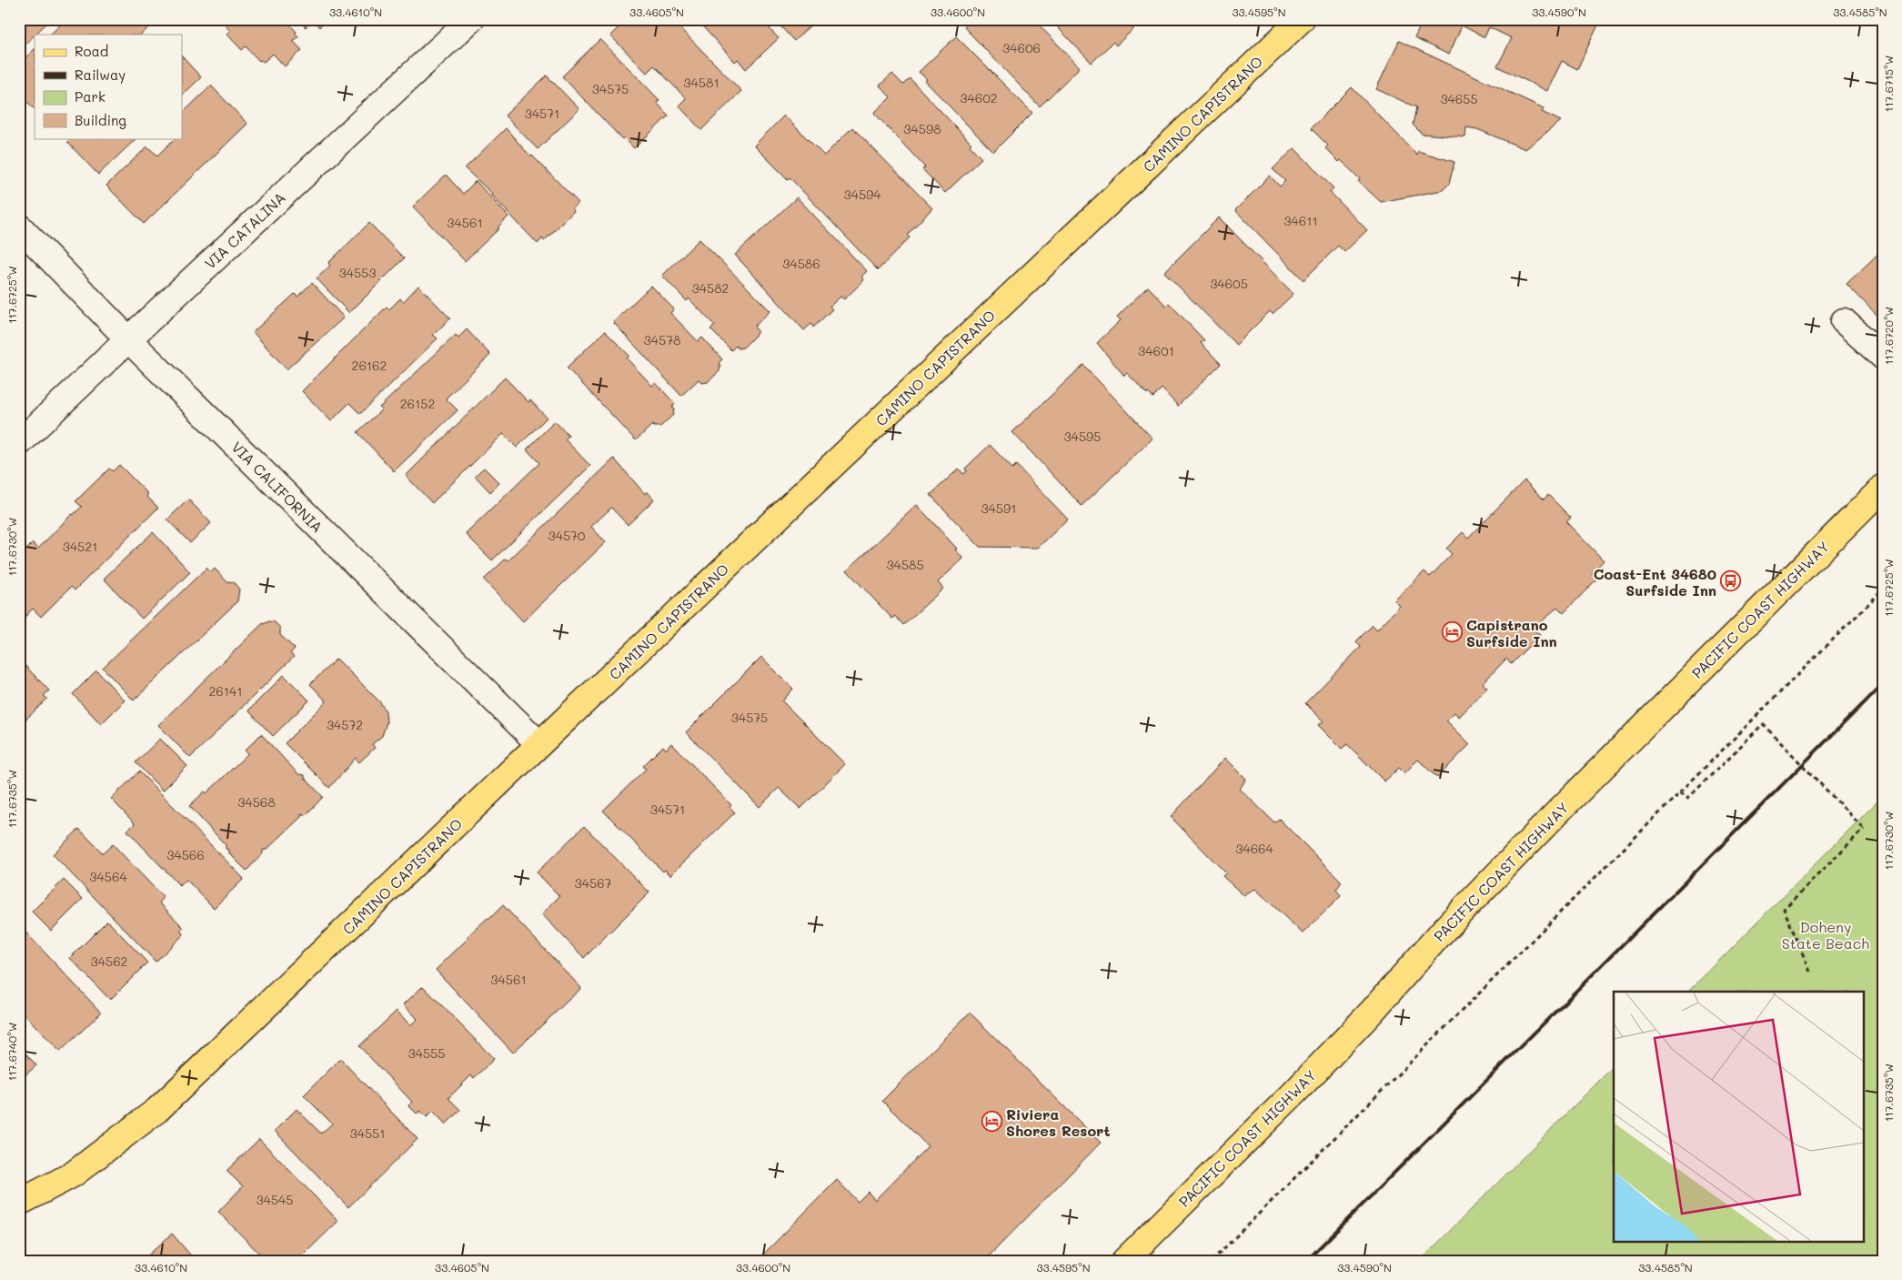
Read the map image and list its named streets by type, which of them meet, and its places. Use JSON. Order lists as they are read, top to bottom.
{
  "streets": {
    "main road": ["CAMINO CAPISTRANO", "PACIFIC COAST HIGHWAY"],
    "street": ["VIA CATALINA", "VIA CALIFORNIA"]
  },
  "crossings": [
    ["CAMINO CAPISTRANO", "VIA CALIFORNIA"],
    ["VIA CATALINA", "VIA CALIFORNIA"]
  ],
  "parks": ["Doheny State Beach"],
  "places": {
    "bus stop": ["Coast-Ent 34680 Surfside Inn"],
    "hotel": ["Capistrano Surfside Inn", "Riviera Shores Resort"]
  },
  "house_numbers": [
    "34606",
    "34581",
    "34575",
    "34602",
    "34655",
    "34571",
    "34598",
    "34594",
    "34611",
    "34561",
    "34586",
    "34553",
    "34605",
    "34582",
    "34578",
    "34601",
    "26162",
    "26152",
    "34595",
    "34591",
    "34570",
    "34521",
    "34585",
    "26141",
    "34575",
    "34572",
    "34568",
    "34571",
    "34664",
    "34566",
    "34564",
    "34567",
    "34562",
    "34561",
    "34555",
    "34551",
    "34545"
  ],
  "legend": [
    "Road",
    "Railway",
    "Park",
    "Building"
  ],
  "coordinates": [
    "33.4610°N",
    "33.4605°N",
    "33.4600°N",
    "33.4595°N",
    "33.4590°N",
    "33.4585°N",
    "117.6715°W",
    "117.6725°W",
    "117.6720°W",
    "117.6730°W",
    "117.6735°W",
    "117.6740°W"
  ]
}
